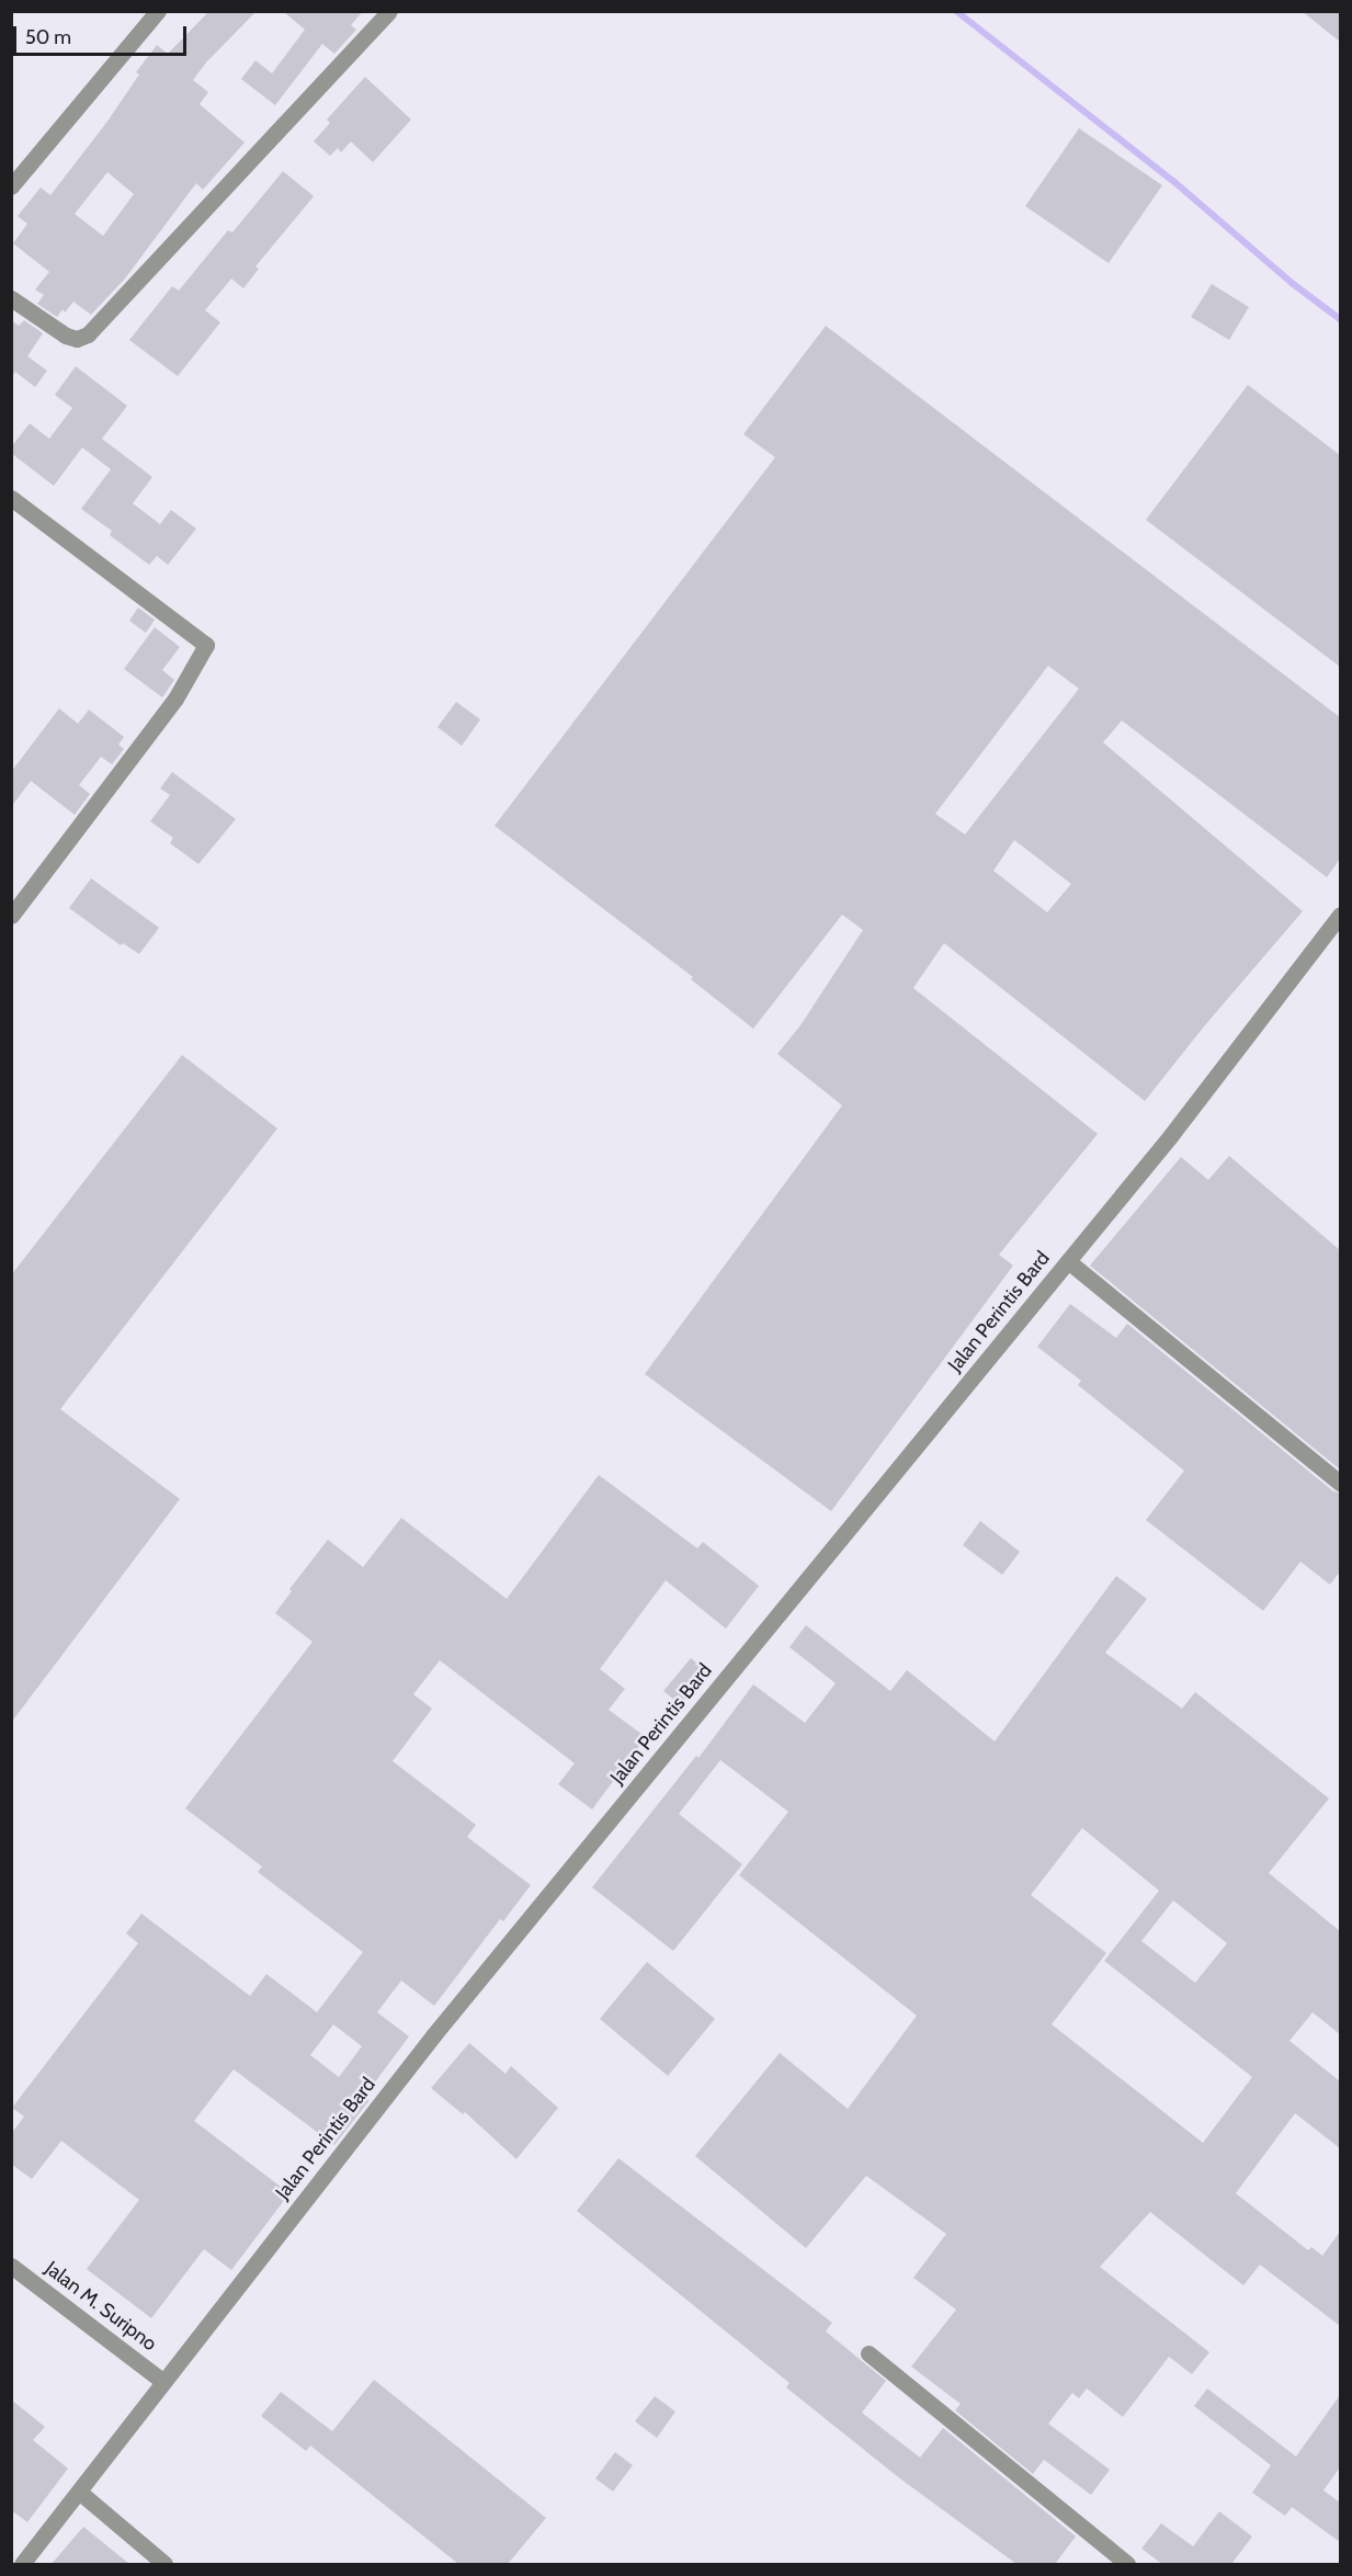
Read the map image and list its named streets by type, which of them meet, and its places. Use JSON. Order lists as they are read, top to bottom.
{
  "streets": {
    "street": ["Jalan Perintis Bard", "Jalan M. Suripno"]
  },
  "crossings": [
    ["Jalan Perintis Bard", "Jalan M. Suripno"]
  ],
  "scale_bar": "50 m"
}
